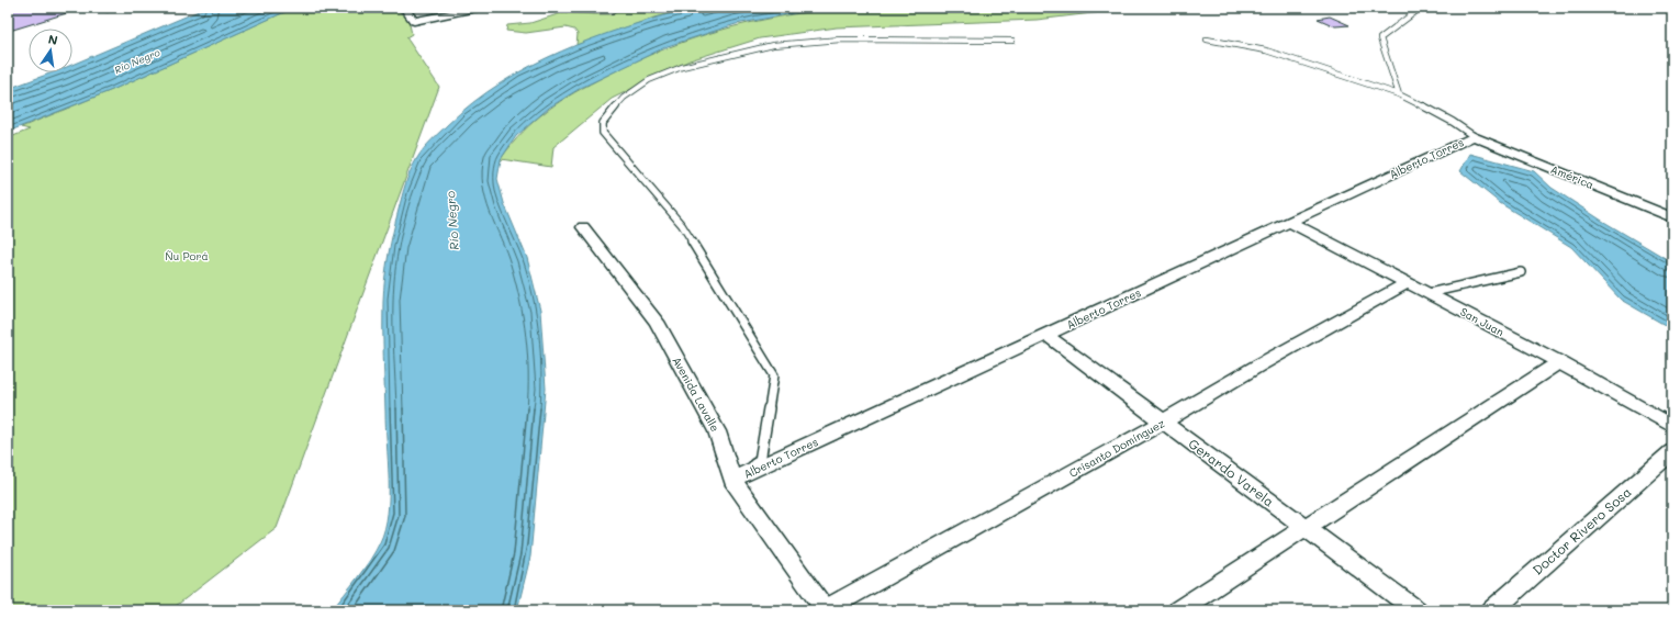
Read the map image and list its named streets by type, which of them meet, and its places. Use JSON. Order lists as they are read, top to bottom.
{
  "streets": {
    "street": [
      "Alberto Torres",
      "América",
      "San Juan",
      "Avenida Lavalle",
      "Crisanto Domínguez",
      "Gerardo Varela",
      "Doctor Rivero Sosa"
    ]
  },
  "crossings": [
    ["Alberto Torres", "América"],
    ["Alberto Torres", "San Juan"],
    ["Alberto Torres", "Avenida Lavalle"],
    ["Alberto Torres", "Gerardo Varela"],
    ["San Juan", "Crisanto Domínguez"],
    ["Avenida Lavalle", "Crisanto Domínguez"],
    ["Crisanto Domínguez", "Gerardo Varela"]
  ],
  "water": ["Río Negro"],
  "parks": ["Ñu Porá"],
  "north": "top"
}
